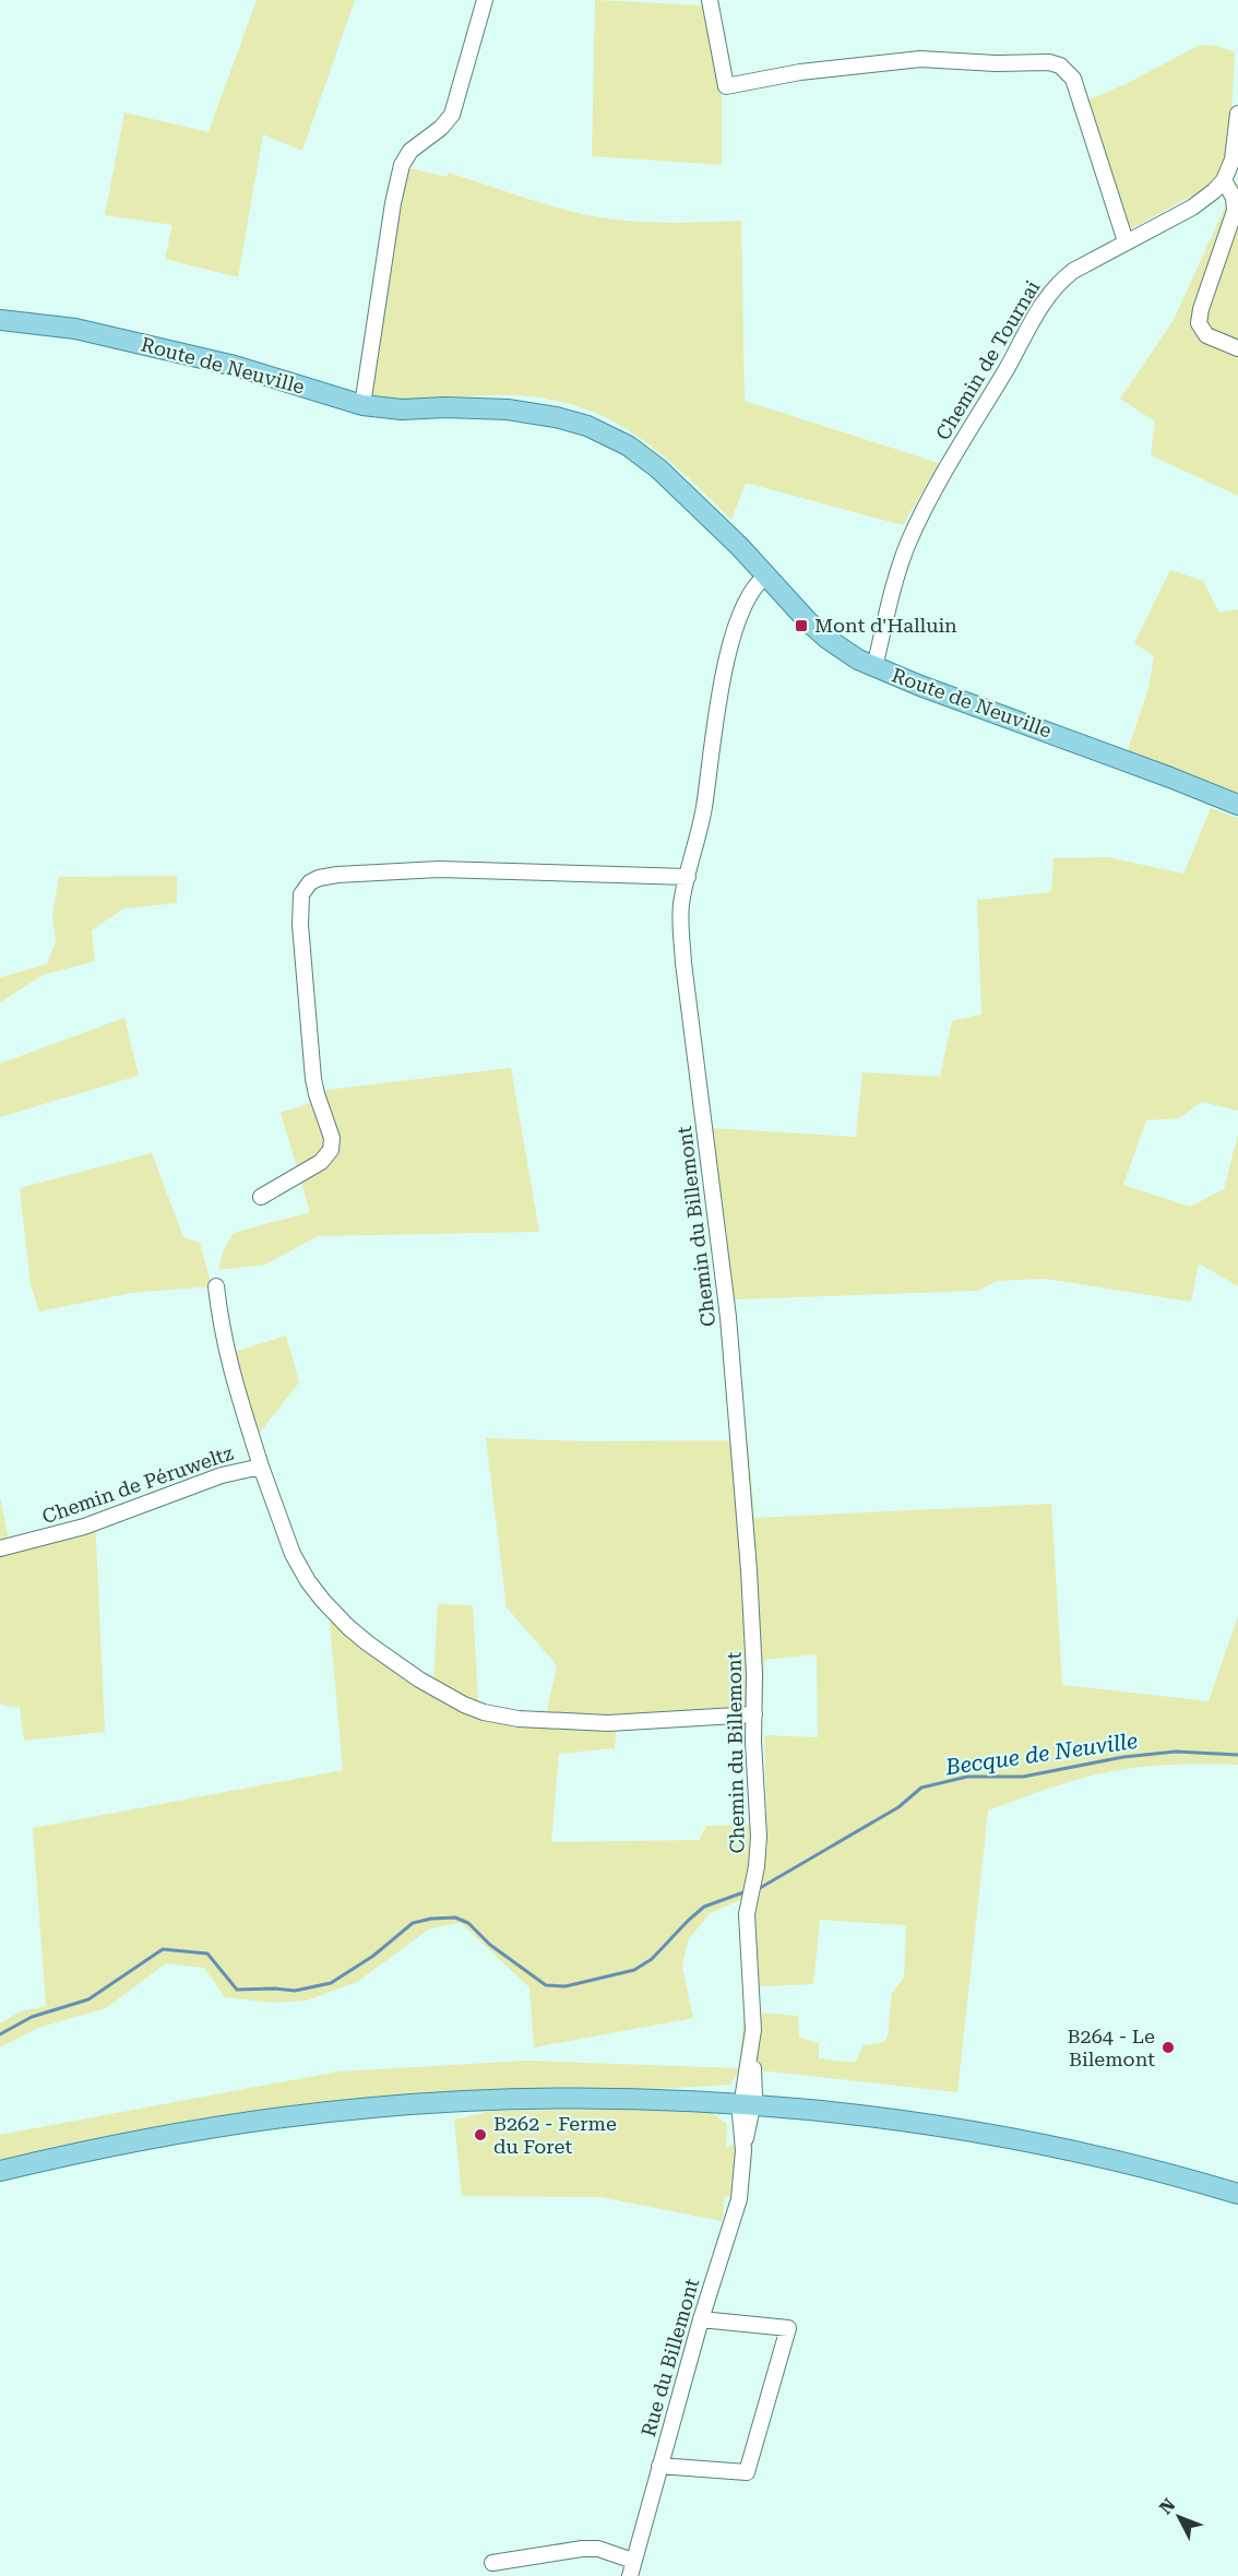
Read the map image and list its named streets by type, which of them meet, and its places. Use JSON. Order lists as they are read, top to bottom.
{
  "streets": {
    "main road": ["Route de Neuville"],
    "street": [
      "Chemin de Tournai",
      "Chemin du Billemont",
      "Chemin de Péruweltz",
      "Rue du Billemont"
    ]
  },
  "crossings": [
    ["Chemin de Tournai", "Route de Neuville"],
    ["Route de Neuville", "Chemin du Billemont"],
    ["Chemin du Billemont", "Chemin de Péruweltz"],
    ["Chemin du Billemont", "Rue du Billemont"]
  ],
  "water": ["Becque de Neuville"],
  "places": {
    "transit": ["Mont d'Halluin"],
    "other": ["B264 - Le Bilemont", "B262 - Ferme du Foret"]
  },
  "north": "top left"
}
